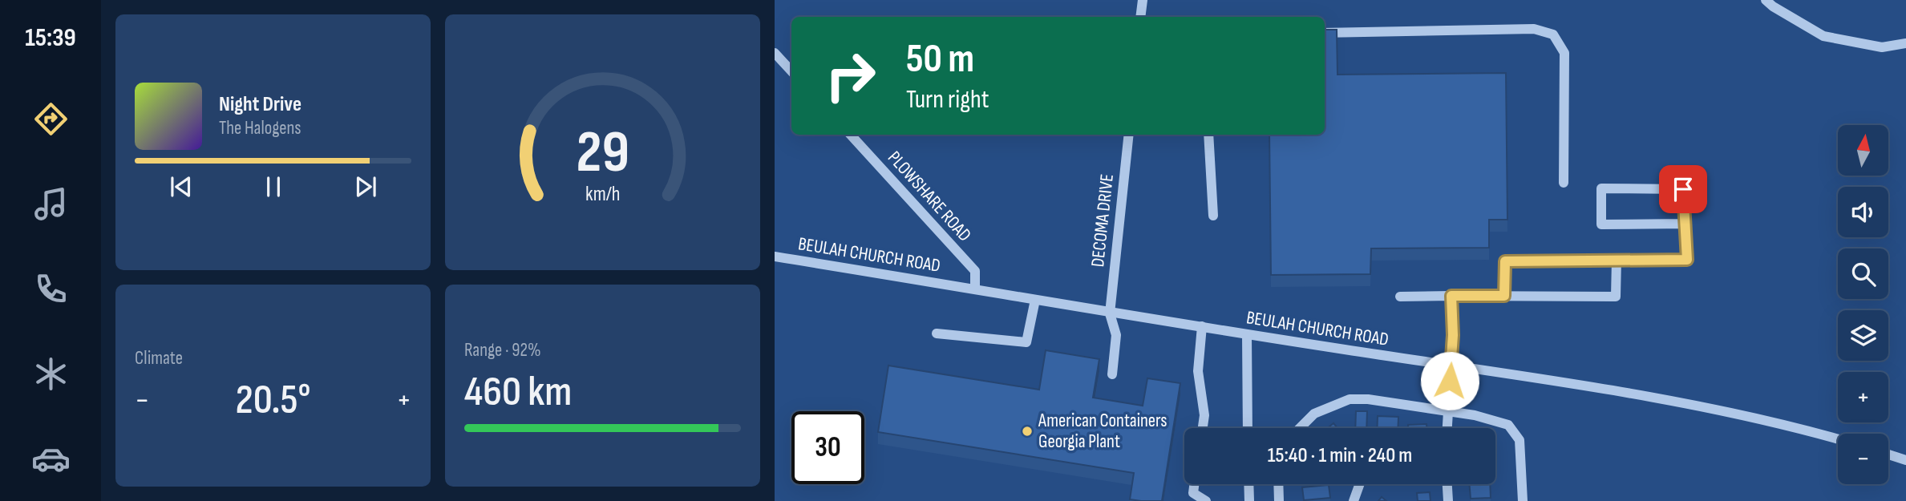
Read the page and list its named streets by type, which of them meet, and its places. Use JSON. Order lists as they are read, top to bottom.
{
  "streets": {
    "street": ["PLOWSHARE ROAD", "DECOMA DRIVE", "BEULAH CHURCH ROAD"]
  },
  "crossings": [
    ["PLOWSHARE ROAD", "BEULAH CHURCH ROAD"],
    ["DECOMA DRIVE", "BEULAH CHURCH ROAD"]
  ],
  "places": ["American Containers Georgia Plant"],
  "north": "top",
  "page": {
    "tabs": "15:39",
    "turn": ["50 m", "Turn right"],
    "song": ["Night Drive", "The Halogens"],
    "map_buttons": ["+", "−"],
    "tile": [
      "Climate",
      ["Range · 92%", "460 km"]
    ],
    "heat": ["−", "20.5°", "+"],
    "limit": "30",
    "trip": "15:40 · 1 min · 240 m",
    "gauge": ["29", "km/h"]
  }
}
